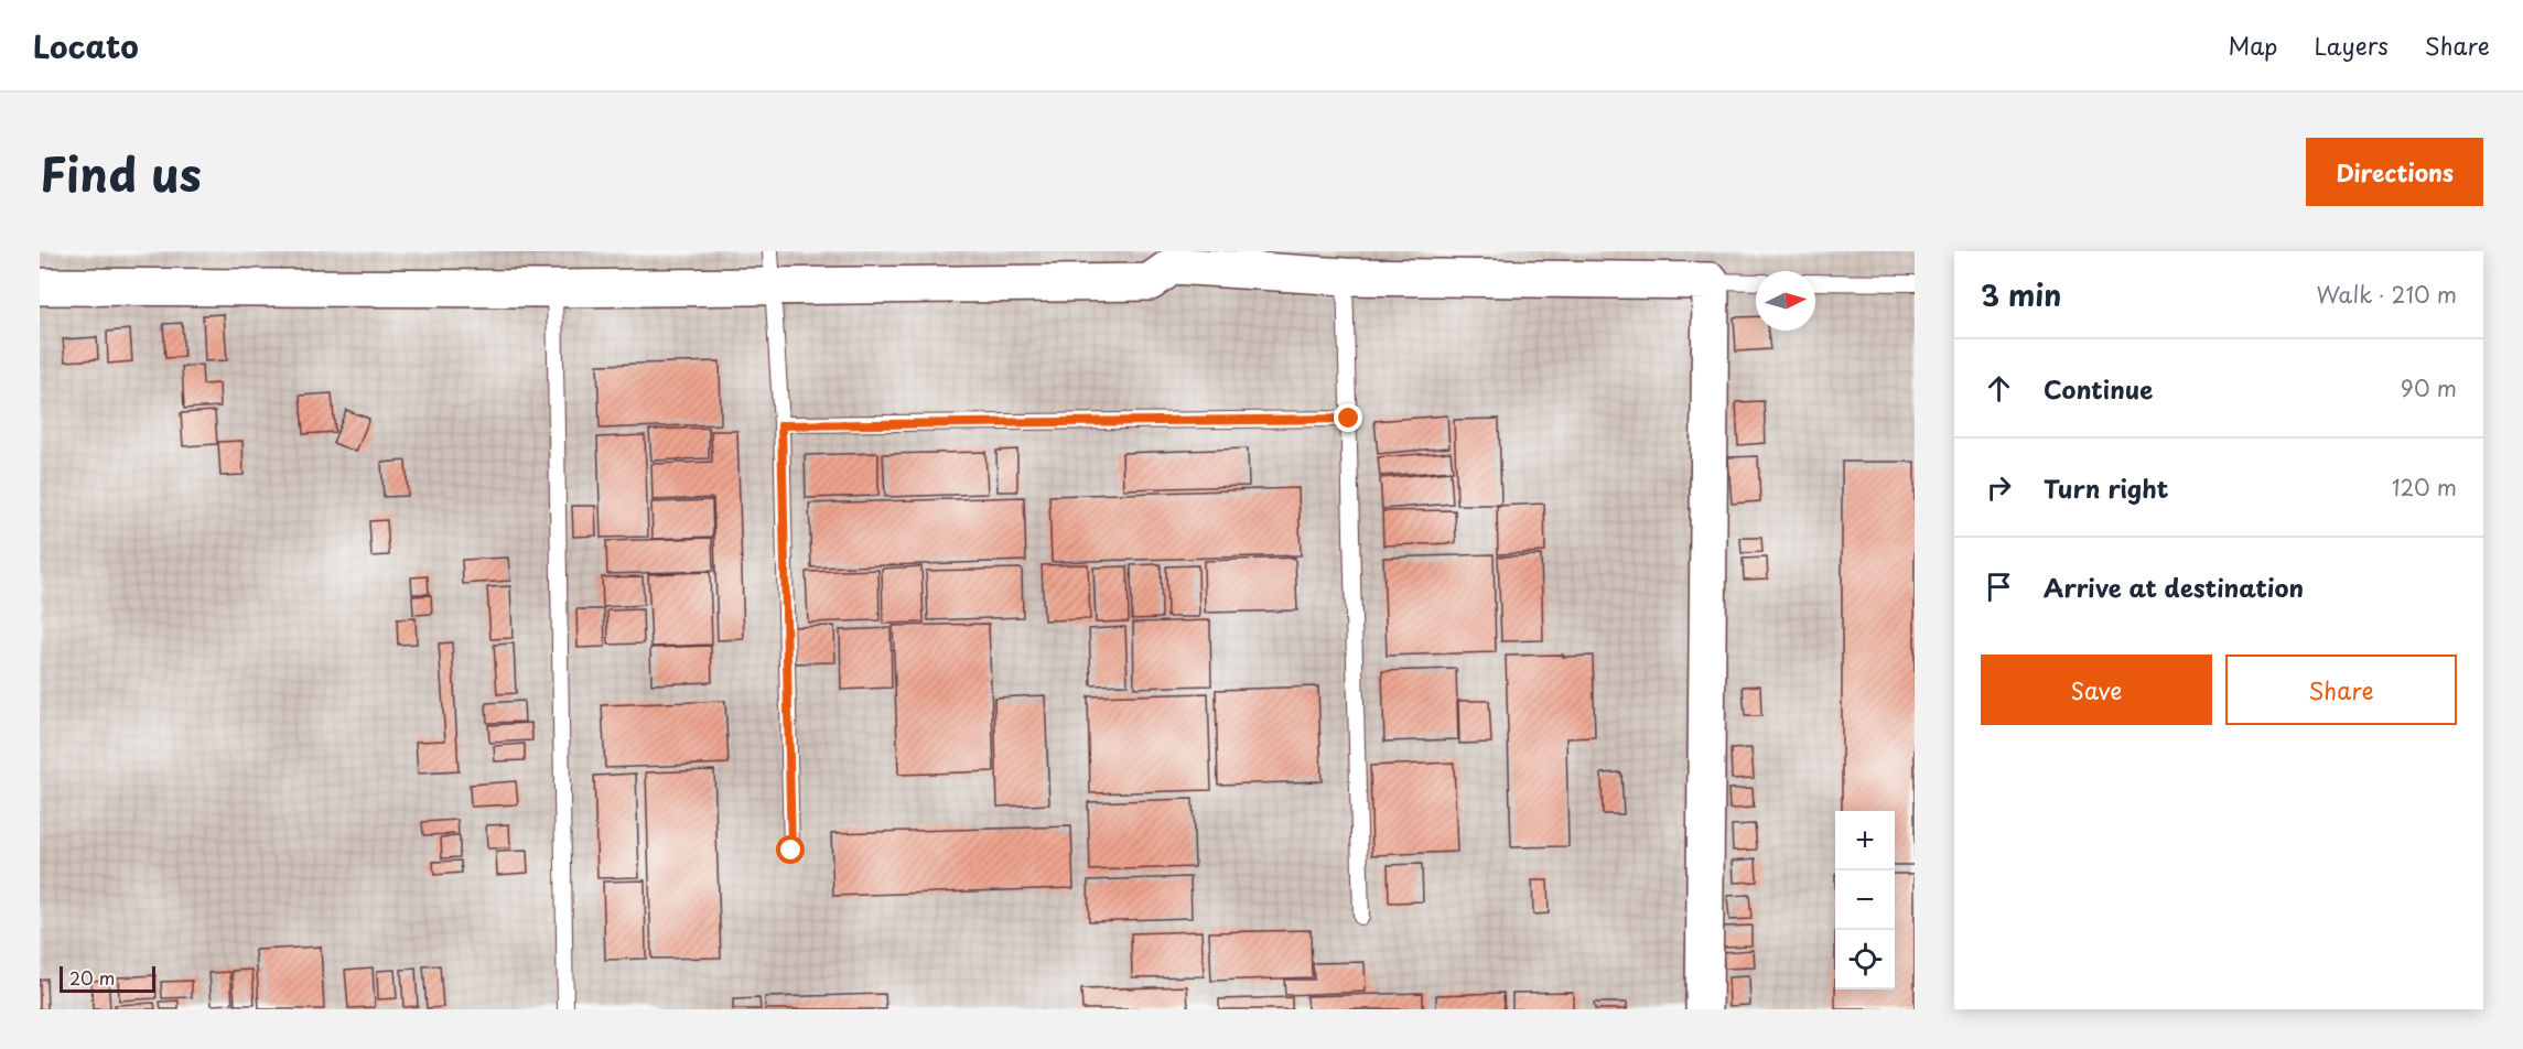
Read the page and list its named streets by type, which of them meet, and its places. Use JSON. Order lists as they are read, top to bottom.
{
  "scale_bar": "20 m",
  "north": "right",
  "page": {
    "header": "Locato",
    "nav": ["Map", "Layers", "Share"],
    "title": "Find us",
    "buttons": [
      "Directions",
      ["Save", "Share"]
    ],
    "heading": ["3 min", "Walk · 210 m"],
    "list": [
      ["Continue", "90 m"],
      ["Turn right", "120 m"],
      "Arrive at destination"
    ],
    "map_buttons": ["+", "−"],
    "scale": "20 m"
  }
}
